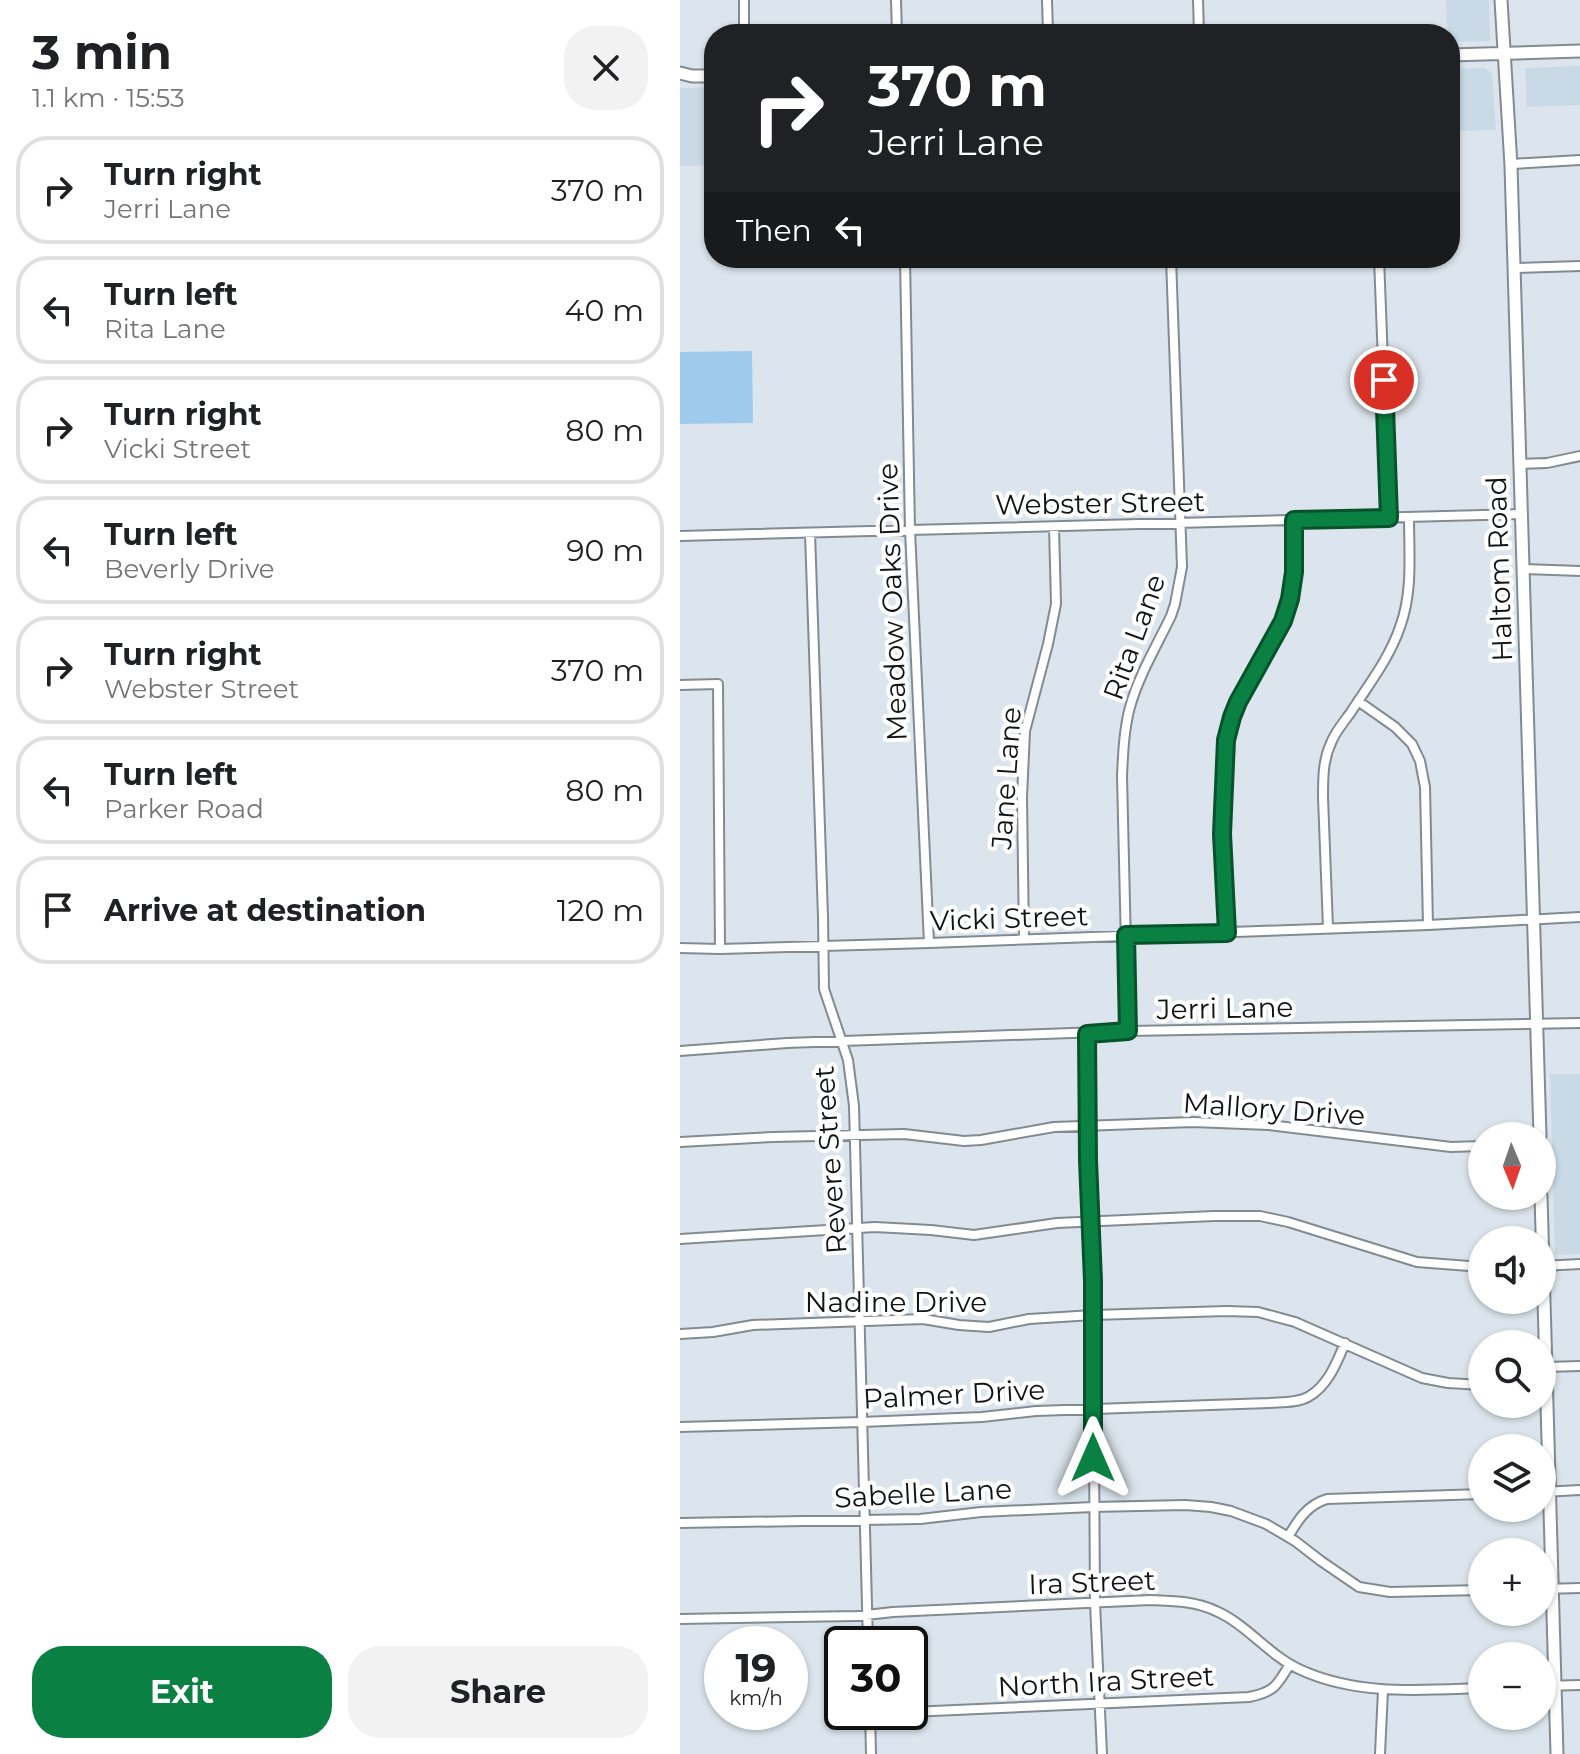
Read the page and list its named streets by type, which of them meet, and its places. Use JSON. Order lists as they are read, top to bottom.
{
  "streets": {
    "main road": ["Haltom Road"],
    "street": [
      "Webster Street",
      "Meadow Oaks Drive",
      "Rita Lane",
      "Jane Lane",
      "Vicki Street",
      "Jerri Lane",
      "Mallory Drive",
      "Revere Street",
      "Nadine Drive",
      "Palmer Drive",
      "Sabelle Lane",
      "Ira Street",
      "North Ira Street"
    ]
  },
  "crossings": [
    ["Webster Street", "Haltom Road"],
    ["Webster Street", "Meadow Oaks Drive"],
    ["Webster Street", "Rita Lane"],
    ["Webster Street", "Jane Lane"],
    ["Webster Street", "Revere Street"],
    ["Haltom Road", "Vicki Street"],
    ["Haltom Road", "Jerri Lane"],
    ["Meadow Oaks Drive", "Vicki Street"],
    ["Rita Lane", "Vicki Street"],
    ["Rita Lane", "Jerri Lane"],
    ["Jane Lane", "Vicki Street"],
    ["Vicki Street", "Revere Street"],
    ["Jerri Lane", "Revere Street"],
    ["Mallory Drive", "Revere Street"],
    ["Revere Street", "Nadine Drive"],
    ["Revere Street", "Palmer Drive"],
    ["Revere Street", "Sabelle Lane"],
    ["Revere Street", "Ira Street"],
    ["Nadine Drive", "Palmer Drive"],
    ["Ira Street", "North Ira Street"]
  ],
  "north": "bottom",
  "page": {
    "heading": ["3 min", "1.1 km · 15:53"],
    "turn": ["370 m", "Jerri Lane"],
    "list": [
      {
        "name": "Turn right",
        "note": "Jerri Lane",
        "value": "370 m"
      },
      {
        "name": "Turn left",
        "note": "Rita Lane",
        "value": "40 m"
      },
      {
        "name": "Turn right",
        "note": "Vicki Street",
        "value": "80 m"
      },
      {
        "name": "Turn left",
        "note": "Beverly Drive",
        "value": "90 m"
      },
      {
        "name": "Turn right",
        "note": "Webster Street",
        "value": "370 m"
      },
      {
        "name": "Turn left",
        "note": "Parker Road",
        "value": "80 m"
      },
      {
        "name": "Arrive at destination",
        "value": "120 m"
      }
    ],
    "then": "Then",
    "map_buttons": ["+", "−"],
    "speed": "19 km/h",
    "limit": "30",
    "buttons": ["Exit", "Share"]
  }
}
